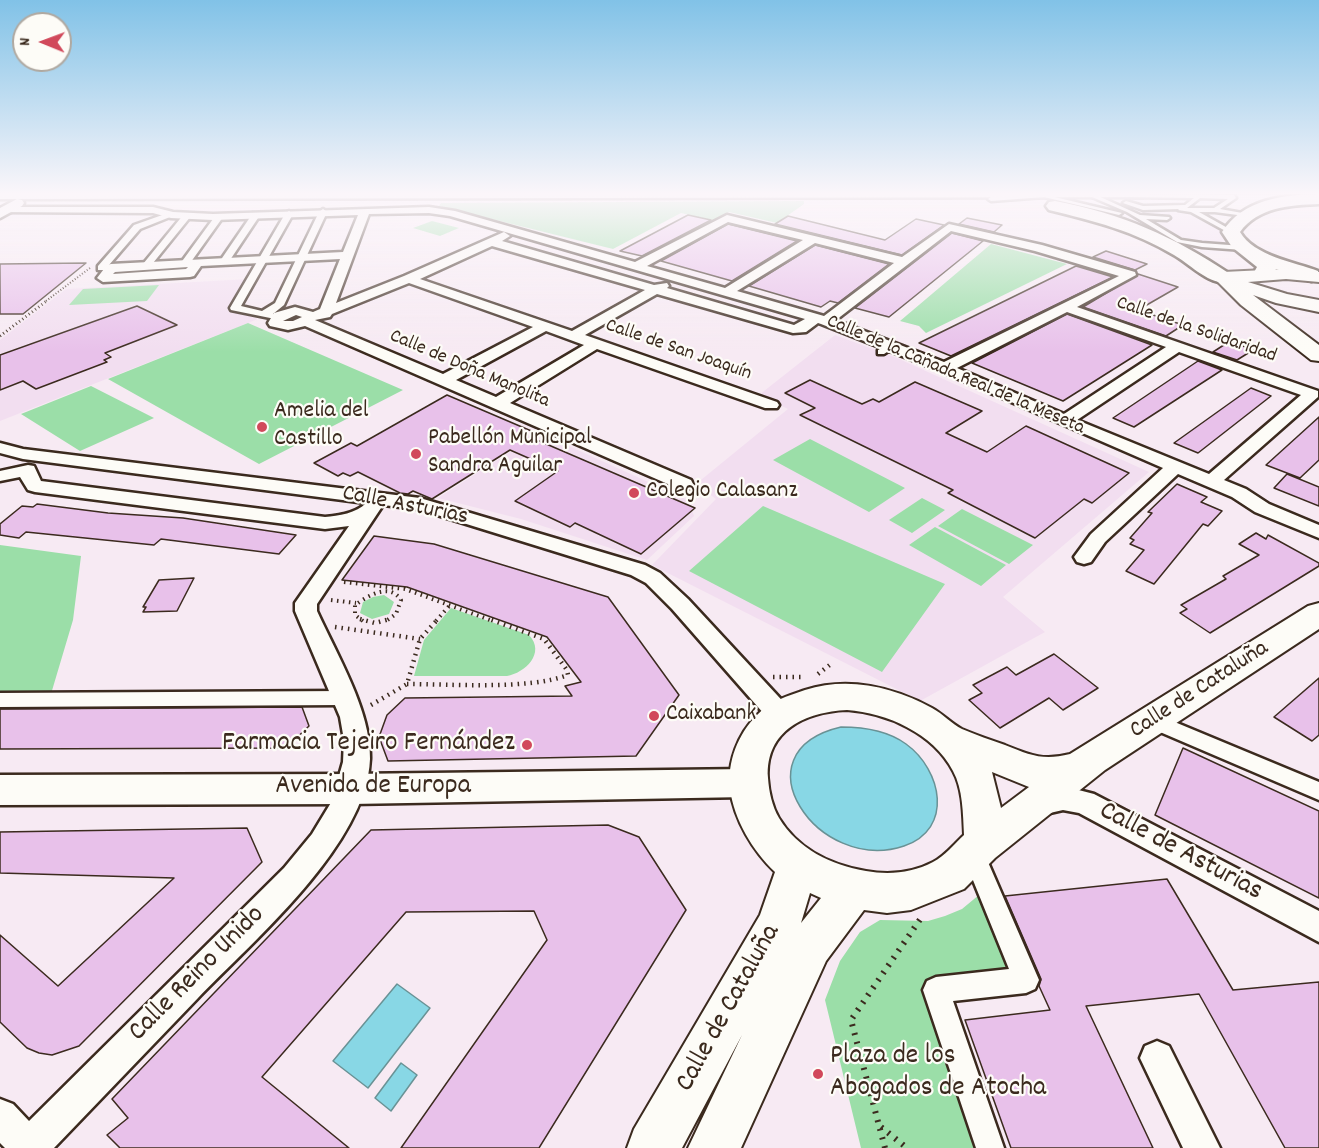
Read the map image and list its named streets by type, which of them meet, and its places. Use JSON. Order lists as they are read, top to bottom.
{
  "streets": {
    "main road": ["Calle de Cataluña"],
    "street": [
      "Calle de la Solidaridad",
      "Calle de San Joaquín",
      "Calle de Doña Manolita",
      "Calle de la Cañada Real de la Meseta",
      "Calle Asturias",
      "Avenida de Europa",
      "Calle de Asturias",
      "Calle Reino Unido"
    ]
  },
  "crossings": [
    ["Calle de la Solidaridad", "Calle de la Cañada Real de la Meseta"],
    ["Calle de San Joaquín", "Calle de la Cañada Real de la Meseta"],
    ["Avenida de Europa", "Calle Reino Unido"]
  ],
  "places": [
    "Amelia del Castillo",
    "Pabellón Municipal Sandra Aguilar",
    "Colegio Calasanz",
    "Caixabank",
    "Farmacia Tejeiro Fernández",
    "Plaza de los Abogados de Atocha"
  ],
  "north": "left"
}
